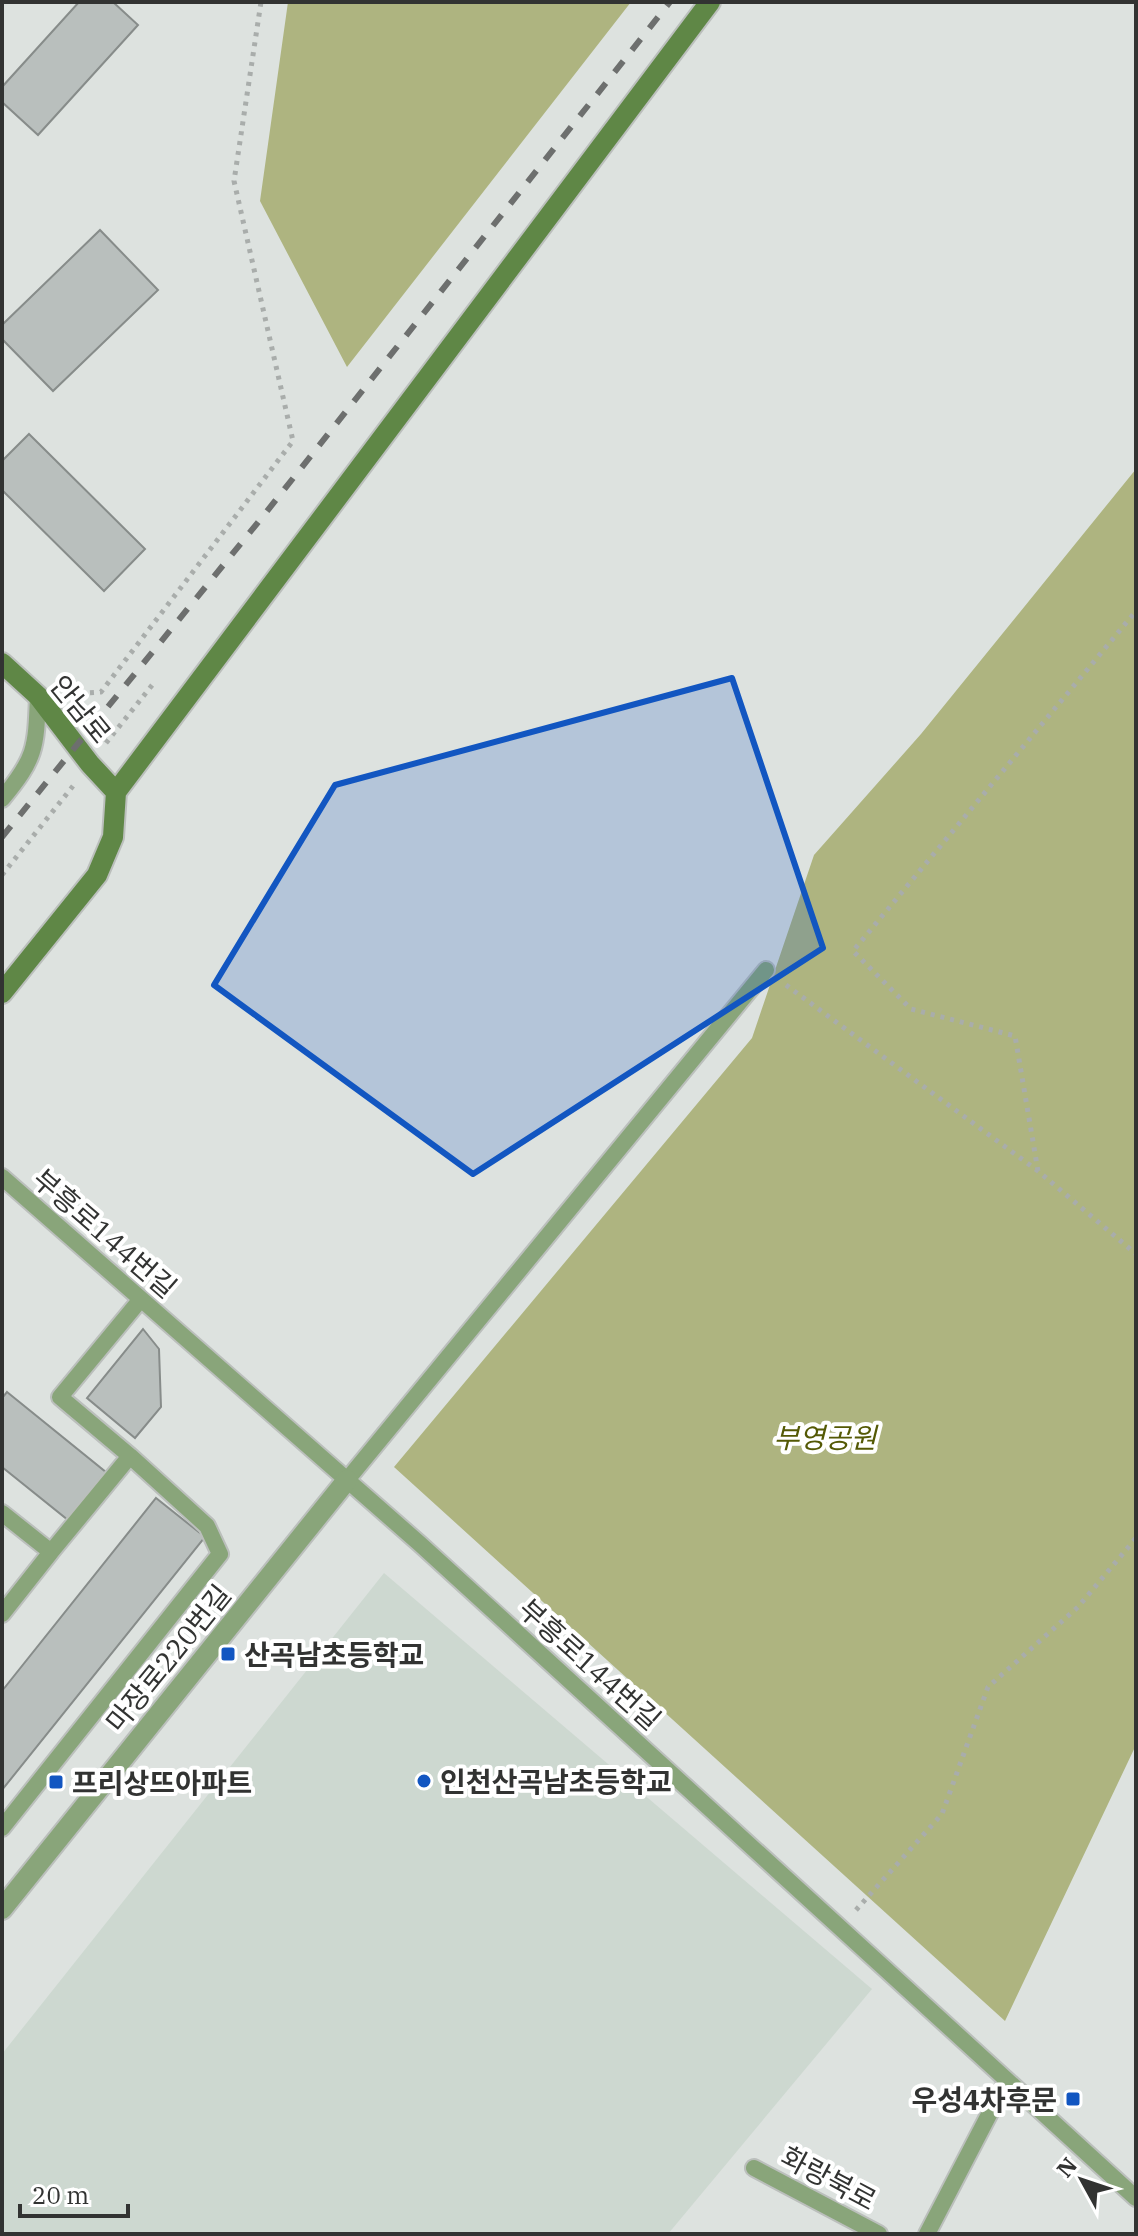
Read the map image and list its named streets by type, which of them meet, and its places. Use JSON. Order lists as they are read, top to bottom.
{
  "streets": {
    "main road": ["안남로"],
    "street": ["마장로220번길"],
    "lane": ["부흥로144번길", "화랑북로"]
  },
  "crossings": [
    ["부흥로144번길", "마장로220번길"]
  ],
  "parks": ["부영공원"],
  "places": {
    "transit": ["산곡남초등학교", "프리상뜨아파트", "우성4차후문"],
    "other": ["인천산곡남초등학교"]
  },
  "scale_bar": "20 m",
  "north": "top left"
}
